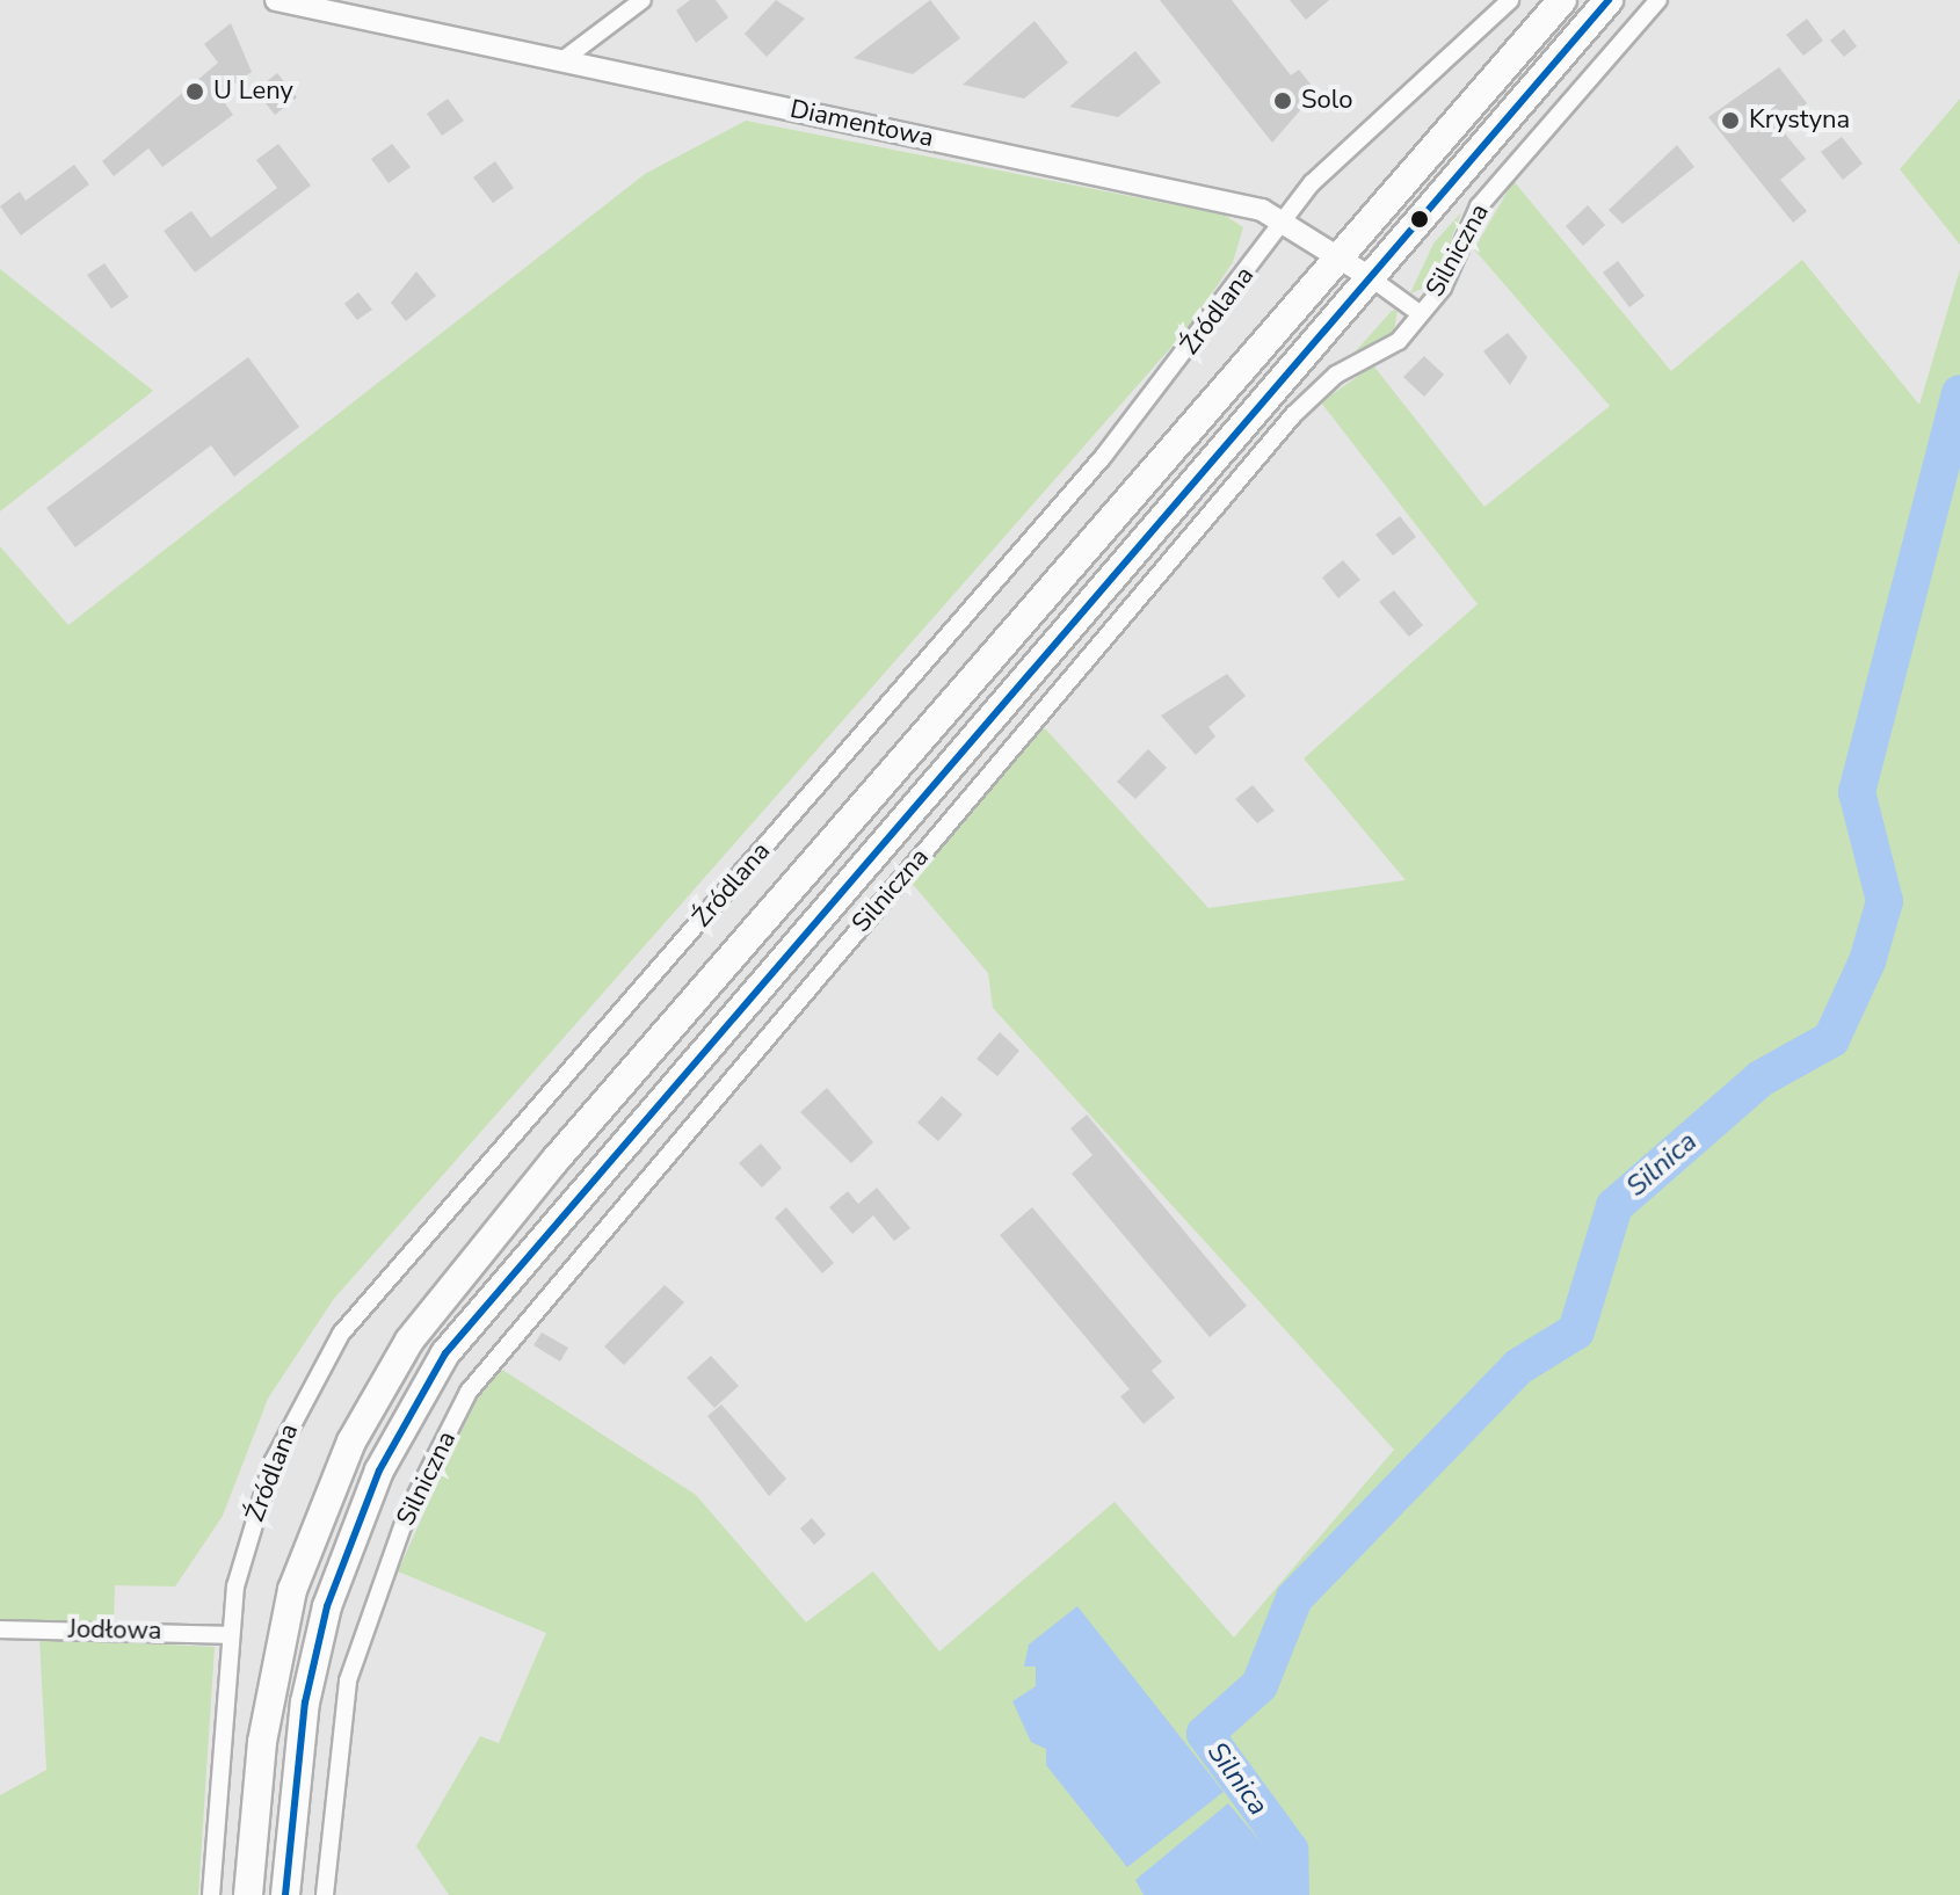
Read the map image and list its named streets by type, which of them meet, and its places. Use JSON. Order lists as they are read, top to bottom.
{
  "streets": {
    "street": [
      "Diamentowa",
      "Silniczna",
      "Źródlana",
      "Jodłowa"
    ]
  },
  "crossings": [
    ["Diamentowa", "Silniczna"],
    ["Diamentowa", "Źródlana"],
    ["Źródlana", "Jodłowa"]
  ],
  "water": ["Silnica"],
  "places": ["U Leny", "Solo", "Krystyna"]
}
